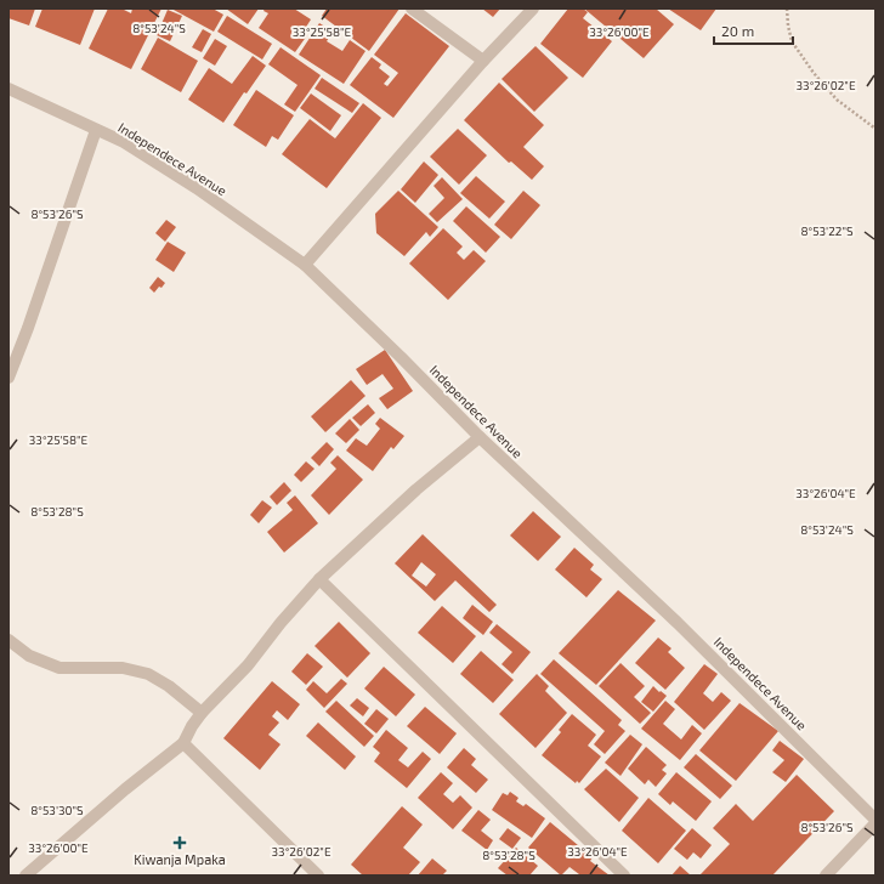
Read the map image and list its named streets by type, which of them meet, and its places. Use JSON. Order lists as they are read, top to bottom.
{
  "streets": {
    "street": ["Independece Avenue"]
  },
  "places": {
    "health": ["Kiwanja Mpaka"]
  },
  "scale_bar": "20 m",
  "coordinates": [
    "8°53'24\"S",
    "33°25'58\"E",
    "33°26'00\"E",
    "33°26'02\"E",
    "8°53'26\"S",
    "8°53'22\"S",
    "33°26'04\"E",
    "8°53'28\"S",
    "8°53'30\"S"
  ]
}
